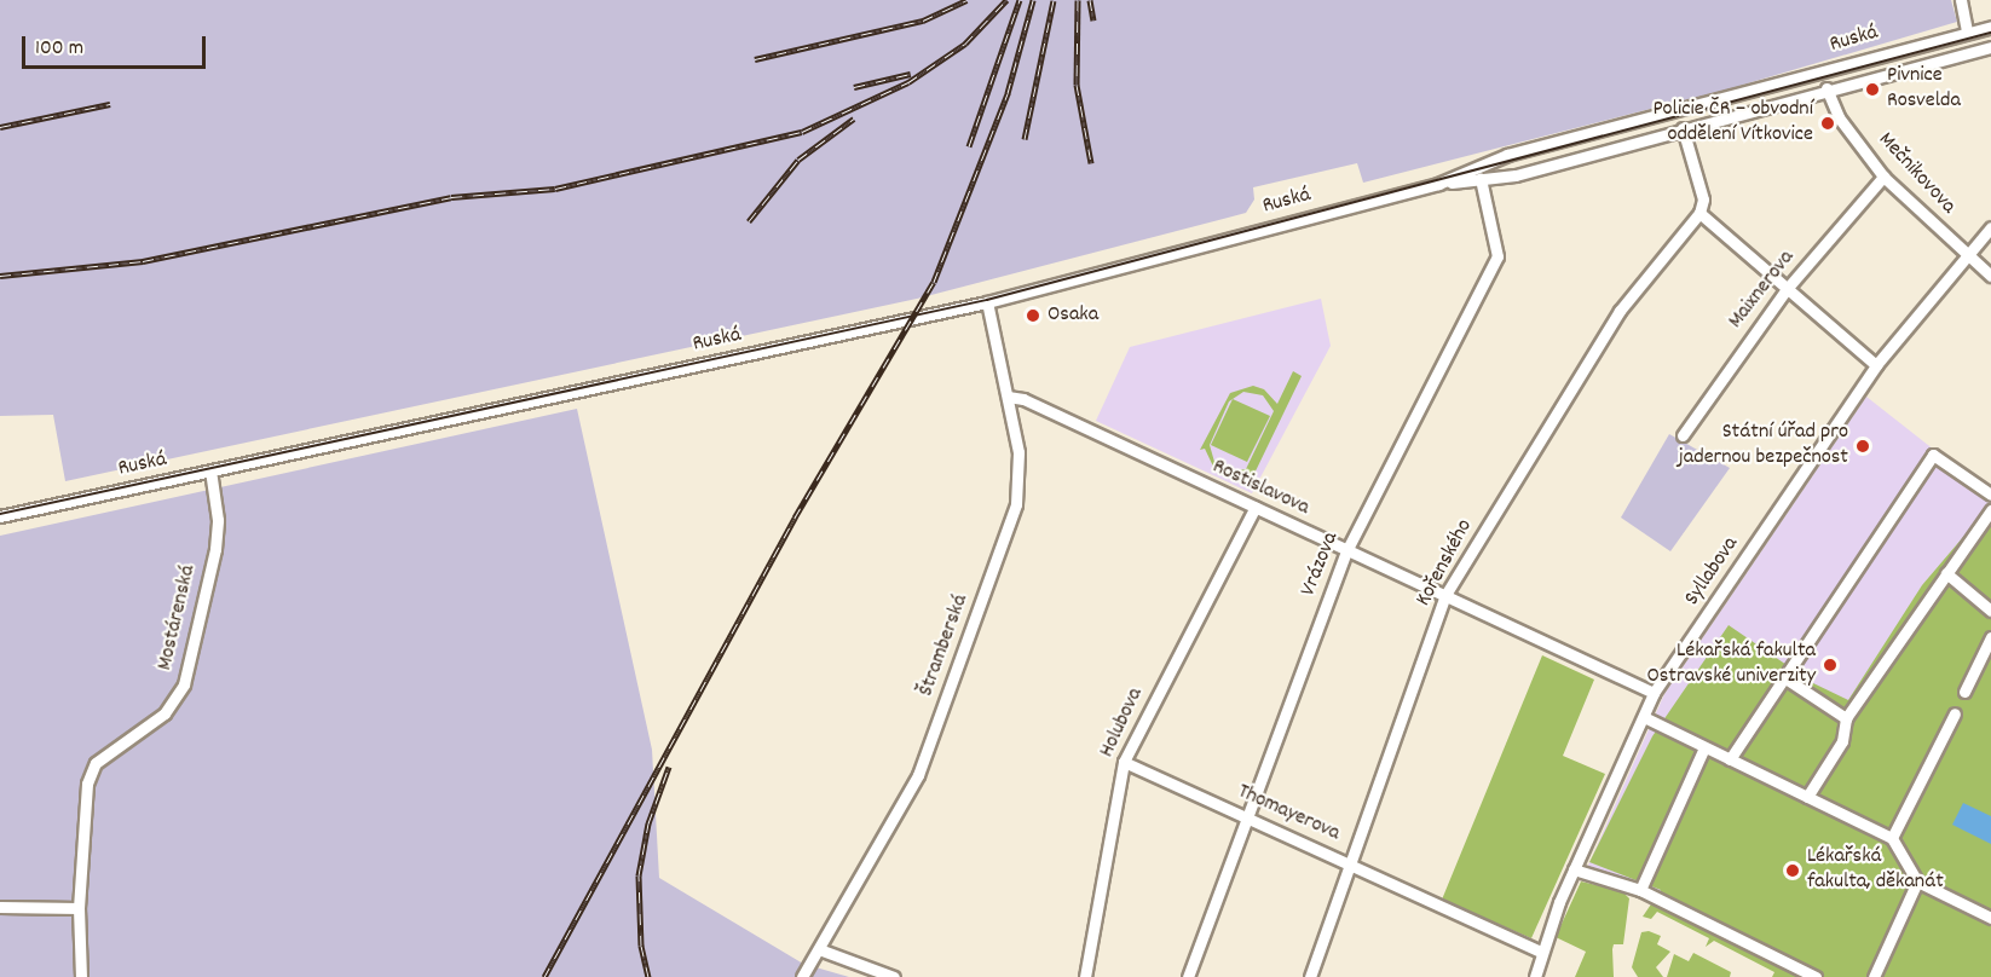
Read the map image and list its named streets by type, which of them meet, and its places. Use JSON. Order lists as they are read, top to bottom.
{
  "streets": {
    "street": [
      "Ruská",
      "Mečnikovova",
      "Maixnerova",
      "Rostislavova",
      "Kořenského",
      "Vrázova",
      "Syllabova",
      "Mostárenská",
      "Štramberská",
      "Holubova",
      "Thomayerova"
    ]
  },
  "crossings": [
    ["Ruská", "Mečnikovova"],
    ["Ruská", "Vrázova"],
    ["Ruská", "Mostárenská"],
    ["Ruská", "Štramberská"],
    ["Mečnikovova", "Maixnerova"],
    ["Mečnikovova", "Syllabova"],
    ["Rostislavova", "Kořenského"],
    ["Rostislavova", "Vrázova"],
    ["Rostislavova", "Syllabova"],
    ["Rostislavova", "Štramberská"],
    ["Rostislavova", "Holubova"],
    ["Kořenského", "Thomayerova"],
    ["Vrázova", "Thomayerova"],
    ["Syllabova", "Thomayerova"],
    ["Holubova", "Thomayerova"]
  ],
  "places": [
    "Pivnice Rosvelda",
    "Policie ČR – obvodní oddělení Vítkovice",
    "Osaka",
    "Státní úřad pro jadernou bezpečnost",
    "Lékařská fakulta Ostravské univerzity",
    "Lékařská fakulta, děkanát"
  ],
  "scale_bar": "100 m"
}
